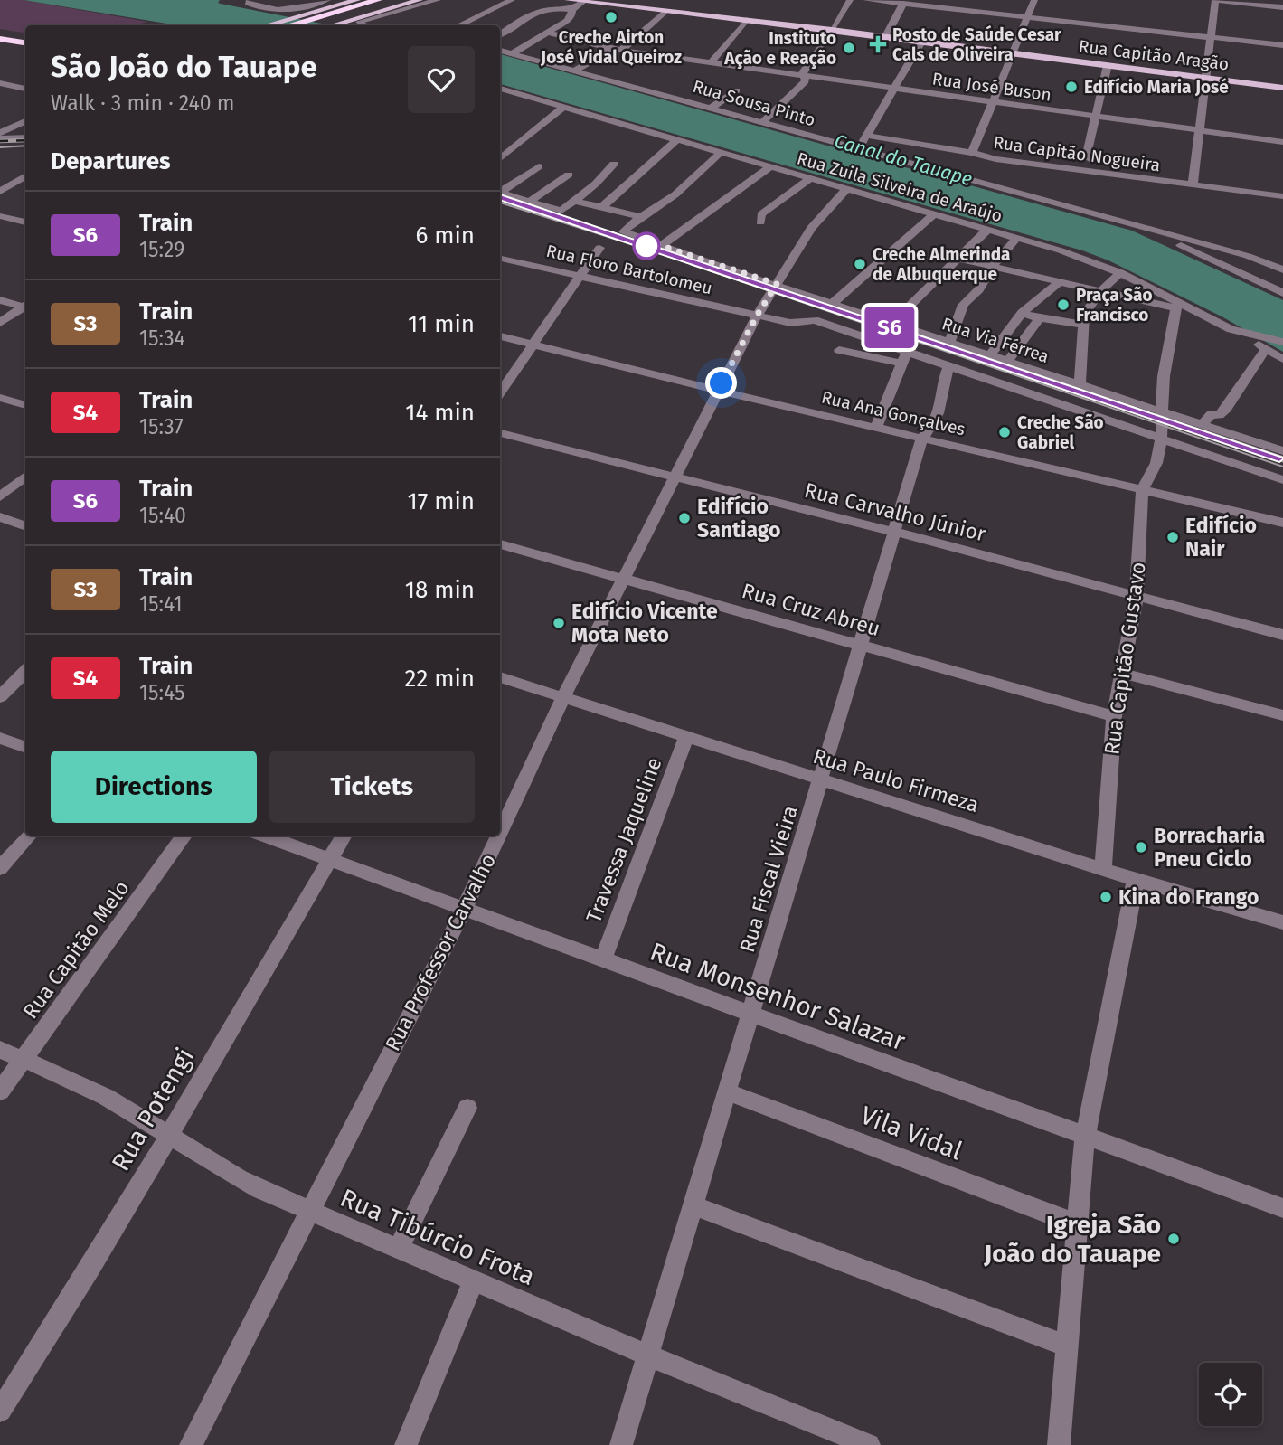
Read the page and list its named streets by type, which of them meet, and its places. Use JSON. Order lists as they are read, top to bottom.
{
  "streets": {
    "main road": ["Rua Capitão Aragão"],
    "street": [
      "Rua José Buson",
      "Rua Sousa Pinto",
      "Rua Capitão Nogueira",
      "Rua Zuila Silveira de Araújo",
      "Rua Floro Bartolomeu",
      "Rua Via Férrea",
      "Rua Ana Gonçalves",
      "Rua Carvalho Júnior",
      "Rua Cruz Abreu",
      "Rua Capitão Gustavo",
      "Rua Paulo Firmeza",
      "Travessa Jaqueline",
      "Rua Fiscal Vieira",
      "Rua Capitão Melo",
      "Rua Professor Carvalho",
      "Rua Monsenhor Salazar",
      "Rua Potengi",
      "Vila Vidal",
      "Rua Tibúrcio Frota"
    ]
  },
  "crossings": [
    ["Rua Zuila Silveira de Araújo", "Rua Capitão Gustavo"],
    ["Rua Zuila Silveira de Araújo", "Rua Professor Carvalho"],
    ["Rua Floro Bartolomeu", "Rua Via Férrea"],
    ["Rua Floro Bartolomeu", "Rua Professor Carvalho"],
    ["Rua Via Férrea", "Rua Capitão Gustavo"],
    ["Rua Via Férrea", "Rua Fiscal Vieira"],
    ["Rua Via Férrea", "Rua Professor Carvalho"],
    ["Rua Ana Gonçalves", "Rua Capitão Gustavo"],
    ["Rua Ana Gonçalves", "Rua Fiscal Vieira"],
    ["Rua Ana Gonçalves", "Rua Professor Carvalho"],
    ["Rua Carvalho Júnior", "Rua Capitão Gustavo"],
    ["Rua Carvalho Júnior", "Rua Fiscal Vieira"],
    ["Rua Carvalho Júnior", "Rua Professor Carvalho"],
    ["Rua Cruz Abreu", "Rua Capitão Gustavo"],
    ["Rua Cruz Abreu", "Rua Fiscal Vieira"],
    ["Rua Cruz Abreu", "Rua Professor Carvalho"],
    ["Rua Capitão Gustavo", "Rua Paulo Firmeza"],
    ["Rua Paulo Firmeza", "Travessa Jaqueline"],
    ["Rua Paulo Firmeza", "Rua Fiscal Vieira"],
    ["Rua Paulo Firmeza", "Rua Professor Carvalho"],
    ["Travessa Jaqueline", "Rua Monsenhor Salazar"],
    ["Rua Fiscal Vieira", "Rua Monsenhor Salazar"],
    ["Rua Fiscal Vieira", "Vila Vidal"],
    ["Rua Fiscal Vieira", "Rua Tibúrcio Frota"],
    ["Rua Capitão Melo", "Rua Tibúrcio Frota"],
    ["Rua Professor Carvalho", "Rua Monsenhor Salazar"],
    ["Rua Professor Carvalho", "Rua Tibúrcio Frota"],
    ["Rua Monsenhor Salazar", "Rua Potengi"],
    ["Rua Potengi", "Rua Tibúrcio Frota"]
  ],
  "water": ["Canal do Tauape"],
  "places": {
    "other": [
      "Creche Airton José Vidal Queiroz",
      "Instituto Ação e Reação",
      "Edifício Maria José",
      "Creche Almerinda de Albuquerque",
      "Praça São Francisco",
      "Creche São Gabriel",
      "Edifício Santiago",
      "Edifício Nair",
      "Edifício Vicente Mota Neto",
      "Borracharia Pneu Ciclo",
      "Kina do Frango",
      "Igreja São João do Tauape"
    ],
    "health": ["Posto de Saúde Cesar Cals de Oliveira"]
  },
  "page": {
    "on_map": "S6",
    "heading": [
      ["São João do Tauape", "Walk · 3 min · 240 m"],
      "Departures"
    ],
    "list": [
      {
        "mark": "S6",
        "name": "Train",
        "note": "15:29",
        "value": "6 min"
      },
      {
        "mark": "S3",
        "name": "Train",
        "note": "15:34",
        "value": "11 min"
      },
      {
        "mark": "S4",
        "name": "Train",
        "note": "15:37",
        "value": "14 min"
      },
      {
        "mark": "S6",
        "name": "Train",
        "note": "15:40",
        "value": "17 min"
      },
      {
        "mark": "S3",
        "name": "Train",
        "note": "15:41",
        "value": "18 min"
      },
      {
        "mark": "S4",
        "name": "Train",
        "note": "15:45",
        "value": "22 min"
      }
    ],
    "buttons": ["Directions", "Tickets"]
  }
}
